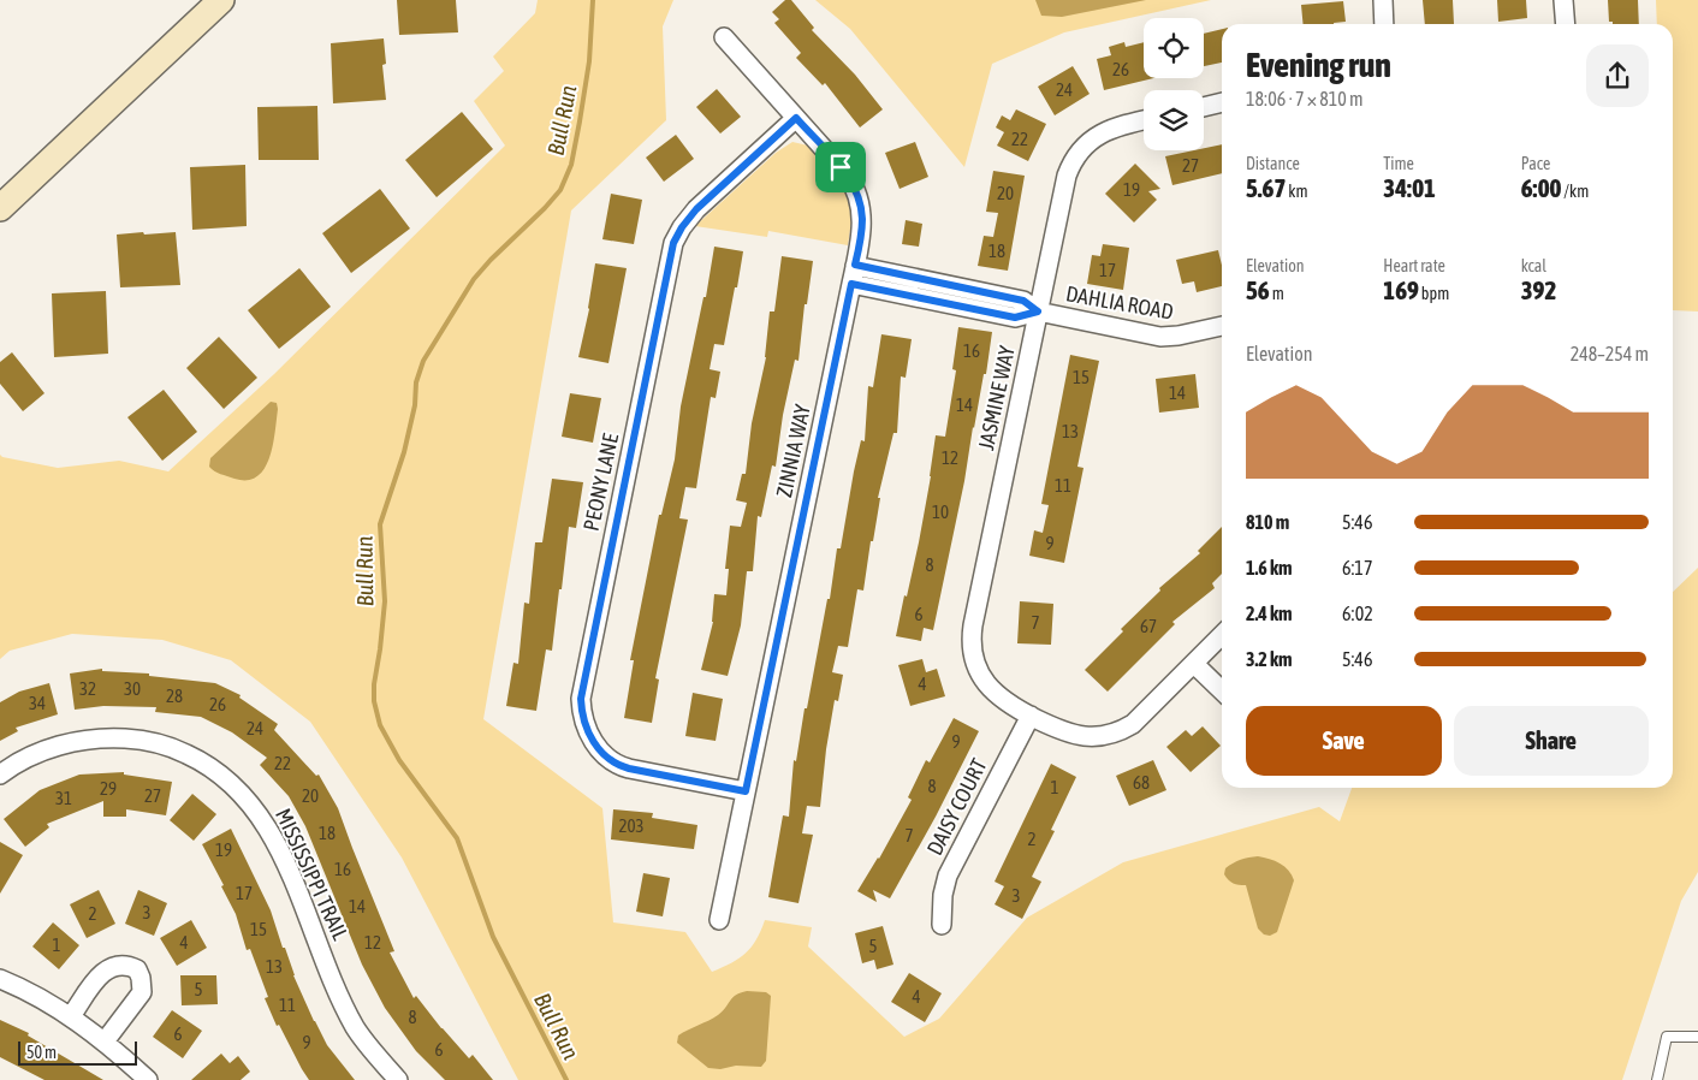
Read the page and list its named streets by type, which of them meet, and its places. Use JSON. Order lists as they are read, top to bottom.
{
  "streets": {
    "street": [
      "DAHLIA ROAD",
      "JASMINE WAY",
      "ZINNIA WAY",
      "PEONY LANE",
      "DAISY COURT",
      "MISSISSIPPI TRAIL"
    ]
  },
  "crossings": [
    ["DAHLIA ROAD", "JASMINE WAY"],
    ["DAHLIA ROAD", "ZINNIA WAY"],
    ["JASMINE WAY", "DAISY COURT"],
    ["ZINNIA WAY", "PEONY LANE"]
  ],
  "water": ["Bull Run"],
  "house_numbers": [
    "26",
    "24",
    "22",
    "27",
    "19",
    "20",
    "18",
    "17",
    "16",
    "15",
    "14",
    "14",
    "13",
    "12",
    "11",
    "10",
    "9",
    "8",
    "6",
    "7",
    "67",
    "4",
    "32",
    "30",
    "28",
    "34",
    "26",
    "24",
    "9",
    "22",
    "68",
    "8",
    "1",
    "29",
    "27",
    "20",
    "31",
    "203",
    "18",
    "7",
    "2",
    "19",
    "16",
    "17",
    "3",
    "14",
    "3",
    "2",
    "15",
    "4",
    "12",
    "1",
    "5",
    "13",
    "5",
    "4",
    "11",
    "8",
    "6",
    "9",
    "6"
  ],
  "scale_bar": "50 m",
  "page": {
    "heading": ["Evening run", "18:06 · 7 × 810 m"],
    "stats": [
      ["Distance", "5.67 km"],
      ["Time", "34:01"],
      ["Pace", "6:00 /km"],
      ["Elevation", "56 m"],
      ["Heart rate", "169 bpm"],
      ["kcal", "392"]
    ],
    "chart": ["Elevation", "248–254 m"],
    "list": [
      {
        "name": "810 m",
        "note": "5:46"
      },
      {
        "name": "1.6 km",
        "note": "6:17"
      },
      {
        "name": "2.4 km",
        "note": "6:02"
      },
      {
        "name": "3.2 km",
        "note": "5:46"
      }
    ],
    "buttons": ["Save", "Share"],
    "scale": "50 m"
  }
}
